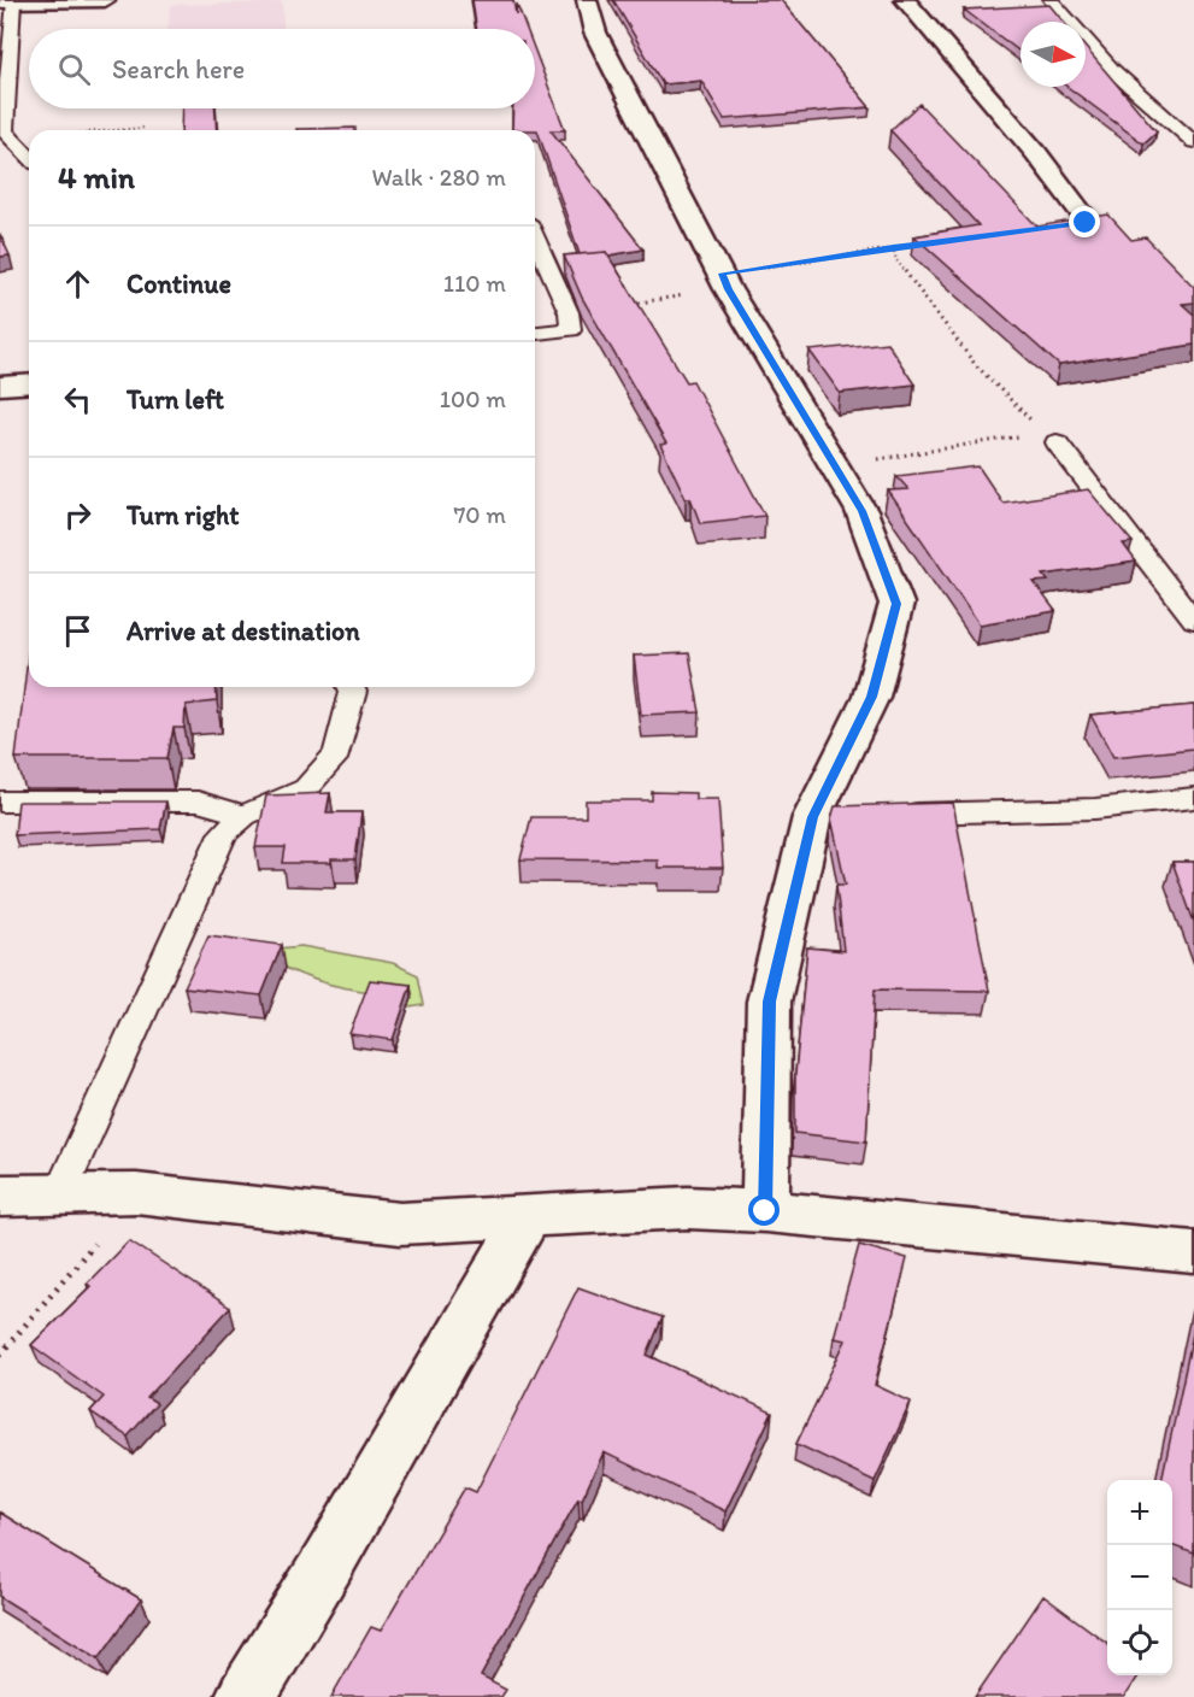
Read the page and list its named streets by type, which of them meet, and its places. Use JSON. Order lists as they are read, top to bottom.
{
  "north": "right",
  "page": {
    "search": "Search here",
    "heading": ["4 min", "Walk · 280 m"],
    "list": [
      ["Continue", "110 m"],
      ["Turn left", "100 m"],
      ["Turn right", "70 m"],
      "Arrive at destination"
    ],
    "map_buttons": ["+", "−"]
  }
}
